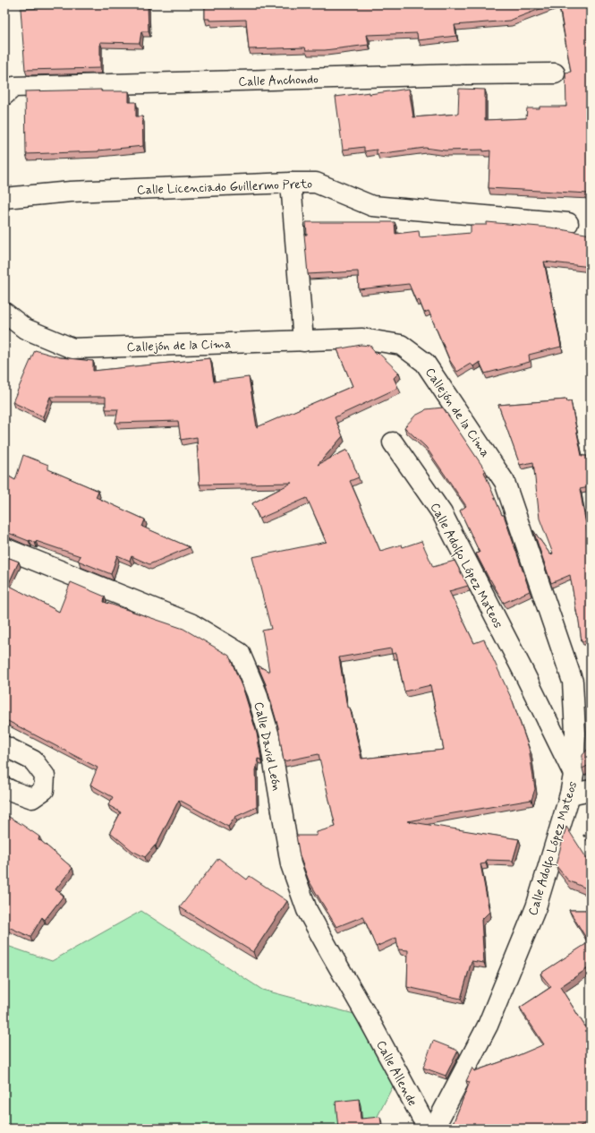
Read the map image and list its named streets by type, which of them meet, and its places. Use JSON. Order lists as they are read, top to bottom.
{
  "streets": {
    "street": [
      "Calle Anchondo",
      "Calle Licenciado Guillermo Preto",
      "Callejón de la Cima",
      "Calle Adolfo López Mateos",
      "Calle David León",
      "Calle Allende"
    ]
  },
  "crossings": [
    ["Callejón de la Cima", "Calle Adolfo López Mateos"],
    ["Calle David León", "Calle Allende"]
  ]
}
